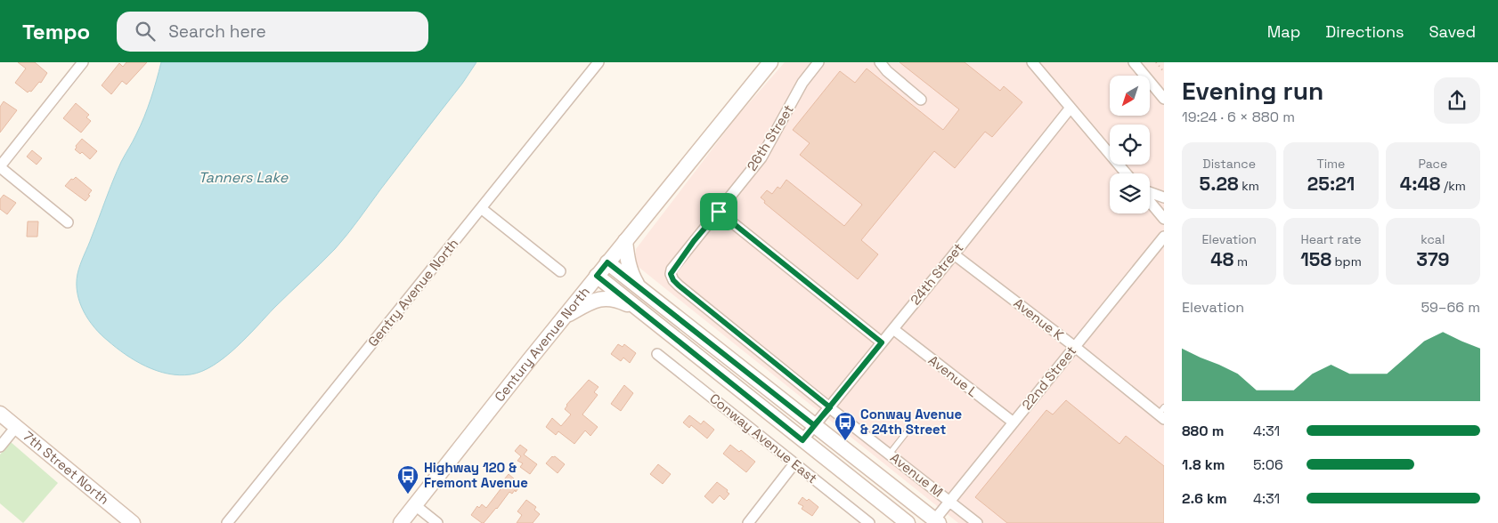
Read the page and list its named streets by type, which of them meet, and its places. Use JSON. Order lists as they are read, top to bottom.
{
  "streets": {
    "street": [
      "26th Street",
      "24th Street",
      "Gentry Avenue North",
      "Avenue K",
      "Century Avenue North",
      "Avenue L",
      "22nd Street",
      "Conway Avenue East",
      "7th Street North",
      "Avenue M"
    ]
  },
  "crossings": [
    ["26th Street", "Avenue M"],
    ["24th Street", "Avenue K"],
    ["24th Street", "Avenue L"],
    ["24th Street", "Avenue M"],
    ["Avenue K", "22nd Street"],
    ["Avenue L", "22nd Street"],
    ["22nd Street", "Avenue M"]
  ],
  "water": ["Tanners Lake"],
  "places": {
    "bus stop": ["Conway Avenue & 24th Street", "Highway 120 & Fremont Avenue"]
  },
  "north": "bottom left",
  "page": {
    "header": "Tempo",
    "search": "Search here",
    "nav": ["Map", "Directions", "Saved"],
    "heading": ["Evening run", "19:24 · 6 × 880 m"],
    "stats": [
      ["Distance", "5.28 km"],
      ["Time", "25:21"],
      ["Pace", "4:48 /km"],
      ["Elevation", "48 m"],
      ["Heart rate", "158 bpm"],
      ["kcal", "379"]
    ],
    "chart": ["Elevation", "59–66 m"],
    "list": [
      {
        "name": "880 m",
        "note": "4:31"
      },
      {
        "name": "1.8 km",
        "note": "5:06"
      },
      {
        "name": "2.6 km",
        "note": "4:31"
      }
    ]
  }
}
